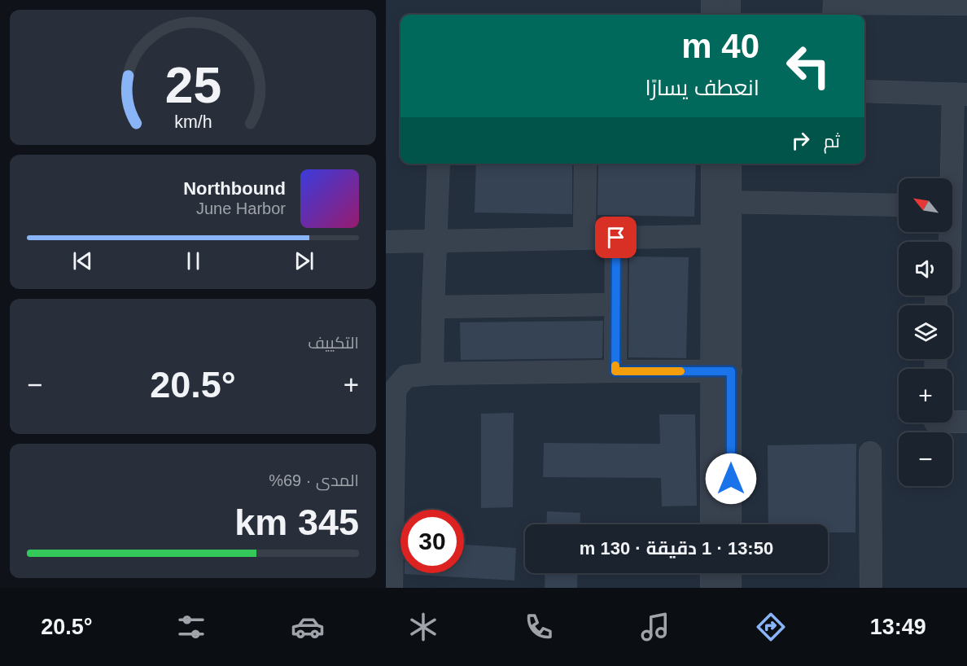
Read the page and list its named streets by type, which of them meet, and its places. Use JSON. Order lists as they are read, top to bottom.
{
  "north": "top left",
  "page": {
    "turn": ["40 m", "انعطف يسارًا"],
    "then": "ثم",
    "song": ["Northbound", "June Harbor"],
    "map_buttons": ["+", "−"],
    "tile": [
      "التكييف",
      ["المدى · 69%", "345 km"]
    ],
    "heat": ["−", "20.5°", "+"],
    "limit": "30",
    "trip": "13:50 · 1 دقيقة · 130 m",
    "tabs": ["13:49", "20.5°"],
    "gauge": ["25", "km/h"]
  }
}
